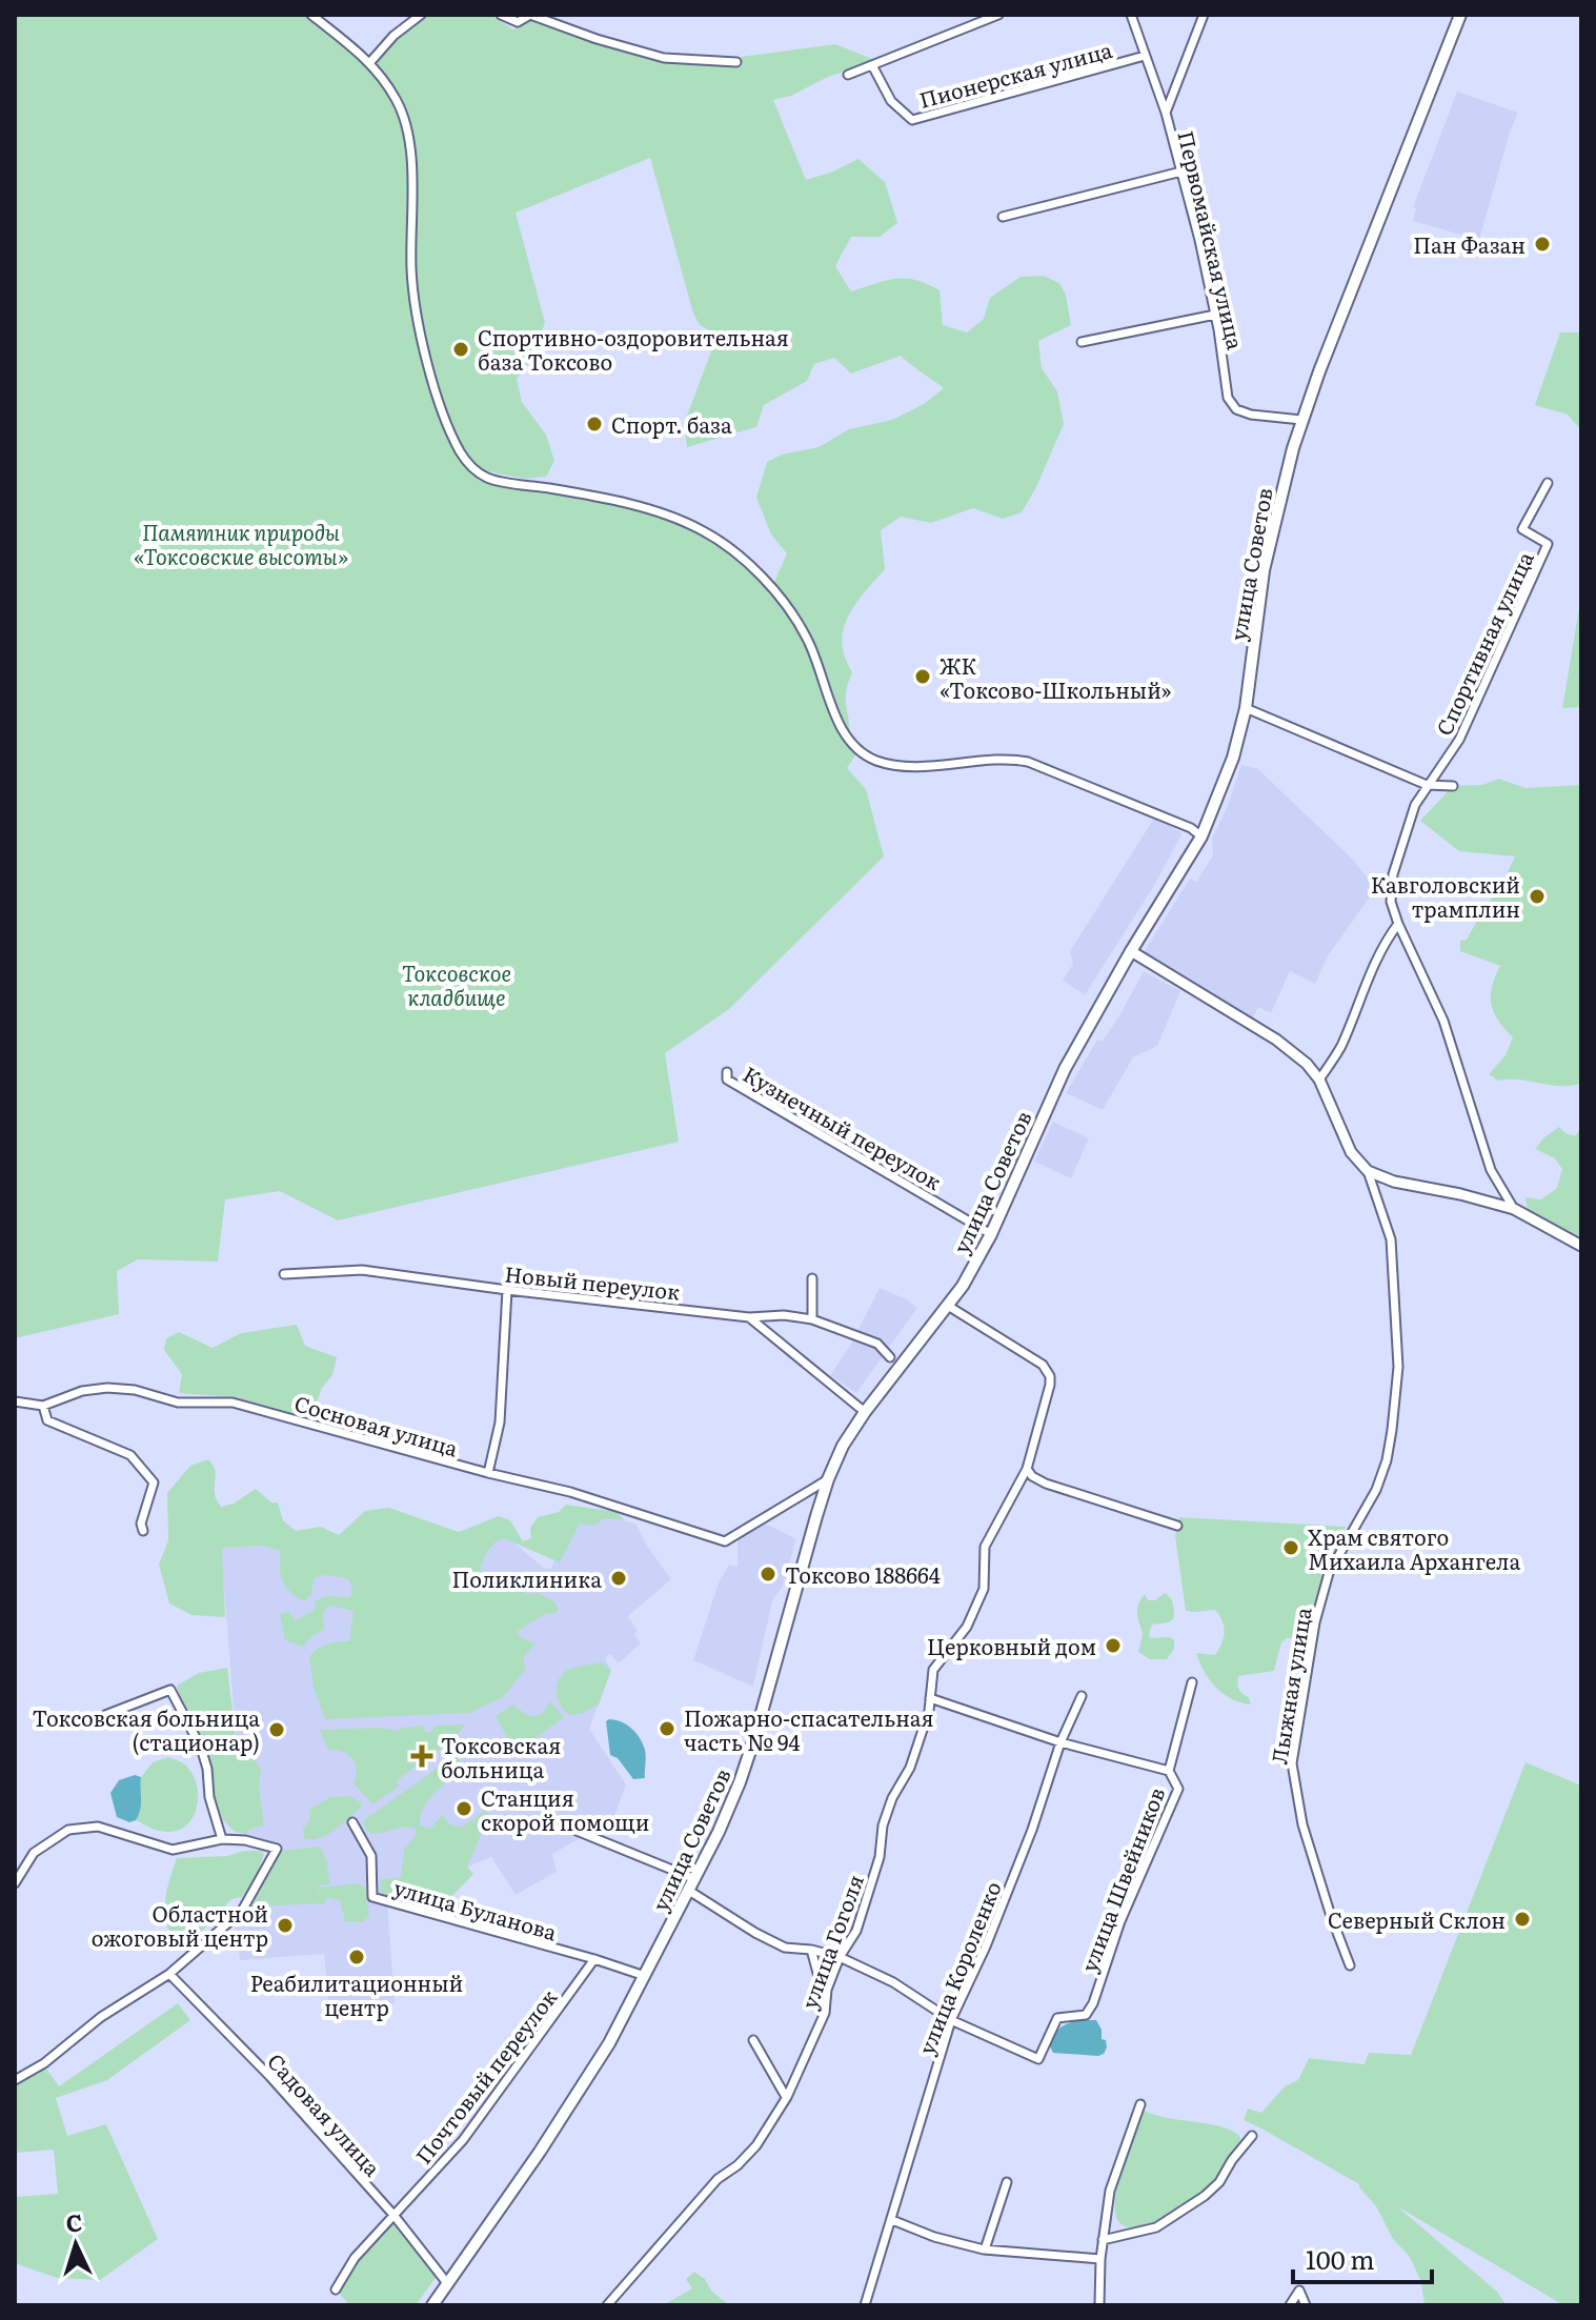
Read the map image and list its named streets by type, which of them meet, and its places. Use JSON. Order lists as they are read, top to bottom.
{
  "streets": {
    "main road": ["улица Советов"],
    "street": [
      "Пионерская улица",
      "Первомайская улица",
      "Спортивная улица",
      "Кузнечный переулок",
      "Новый переулок",
      "Сосновая улица",
      "Лыжная улица",
      "улица Швейников",
      "улица Буланова",
      "улица Гоголя",
      "улица Короленко",
      "Почтовый переулок",
      "Садовая улица"
    ]
  },
  "crossings": [
    ["Пионерская улица", "Первомайская улица"],
    ["Первомайская улица", "улица Советов"],
    ["улица Советов", "Кузнечный переулок"],
    ["улица Советов", "Сосновая улица"],
    ["улица Советов", "улица Буланова"],
    ["улица Советов", "улица Гоголя"],
    ["улица Советов", "Садовая улица"],
    ["улица Швейников", "улица Короленко"],
    ["улица Буланова", "Почтовый переулок"],
    ["Почтовый переулок", "Садовая улица"]
  ],
  "parks": ["Памятник природы «Токсовские высоты»", "Токсовское кладбище"],
  "places": {
    "other": [
      "Пан Фазан",
      "Спортивно-оздоровительная база Токсово",
      "Спорт. база",
      "ЖК «Токсово-Школьный»",
      "Кавголовский трамплин",
      "Храм святого Михаила Архангела",
      "Токсово 188664",
      "Поликлиника",
      "Церковный дом",
      "Пожарно-спасательная часть № 94",
      "Токсовская больница (стационар)",
      "Станция скорой помощи",
      "Северный Склон",
      "Областной ожоговый центр",
      "Реабилитационный центр"
    ],
    "health": ["Токсовская больница"]
  },
  "scale_bar": "100 m",
  "north": "top"
}
